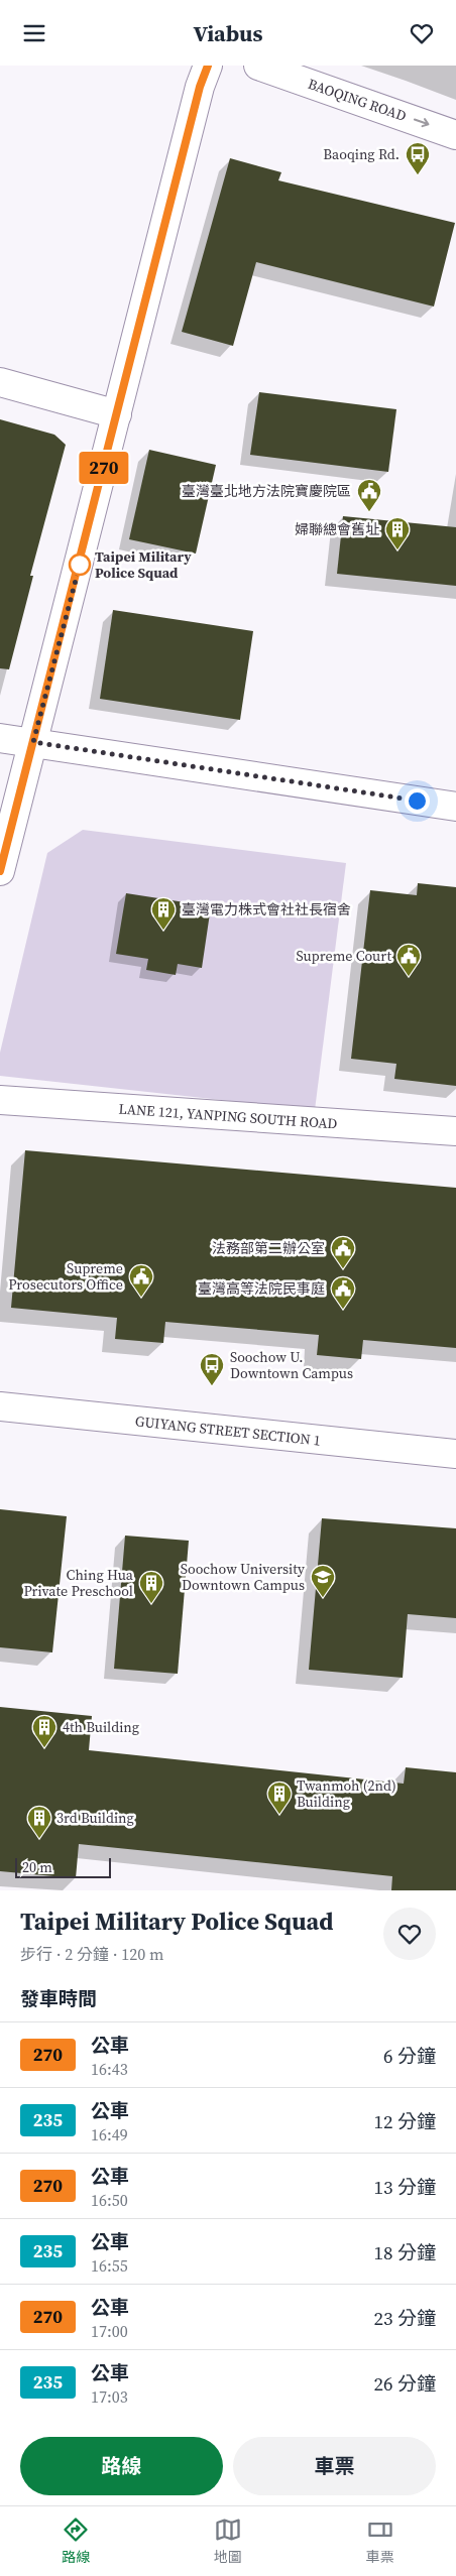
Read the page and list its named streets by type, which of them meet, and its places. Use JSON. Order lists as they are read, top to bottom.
{
  "streets": {
    "street": ["BAOQING ROAD", "LANE 121, YANPING SOUTH ROAD", "GUIYANG STREET SECTION 1"]
  },
  "one_way": ["BAOQING ROAD"],
  "places": {
    "bus stop": ["Baoqing Rd.", "Soochow U. Downtown Campus"],
    "public building": [
      "臺灣臺北地方法院寶慶院區",
      "Supreme Court",
      "法務部第二辦公室",
      "Supreme Prosecutors Office",
      "臺灣高等法院民事庭"
    ],
    "building": [
      "婦聯總會舊址",
      "臺灣電力株式會社社長宿舍",
      "Ching Hua Private Preschool",
      "4th Building",
      "Twanmoh (2nd) Building",
      "3rd Building"
    ],
    "other": ["Taipei Military Police Squad"],
    "school or university": ["Soochow University Downtown Campus"]
  },
  "lines": ["bus line 270"],
  "scale_bar": "20 m",
  "page": {
    "header": "Viabus",
    "on_map": "270",
    "scale": "20 m",
    "heading": [
      ["Taipei Military Police Squad", "步行 · 2 分鐘 · 120 m"],
      "發車時間"
    ],
    "list": [
      {
        "mark": "270",
        "name": "公車",
        "note": "16:43",
        "value": "6 分鐘"
      },
      {
        "mark": "235",
        "name": "公車",
        "note": "16:49",
        "value": "12 分鐘"
      },
      {
        "mark": "270",
        "name": "公車",
        "note": "16:50",
        "value": "13 分鐘"
      },
      {
        "mark": "235",
        "name": "公車",
        "note": "16:55",
        "value": "18 分鐘"
      },
      {
        "mark": "270",
        "name": "公車",
        "note": "17:00",
        "value": "23 分鐘"
      },
      {
        "mark": "235",
        "name": "公車",
        "note": "17:03",
        "value": "26 分鐘"
      }
    ],
    "buttons": ["路線", "車票"],
    "tabs": ["路線", "地圖", "車票"]
  }
}
